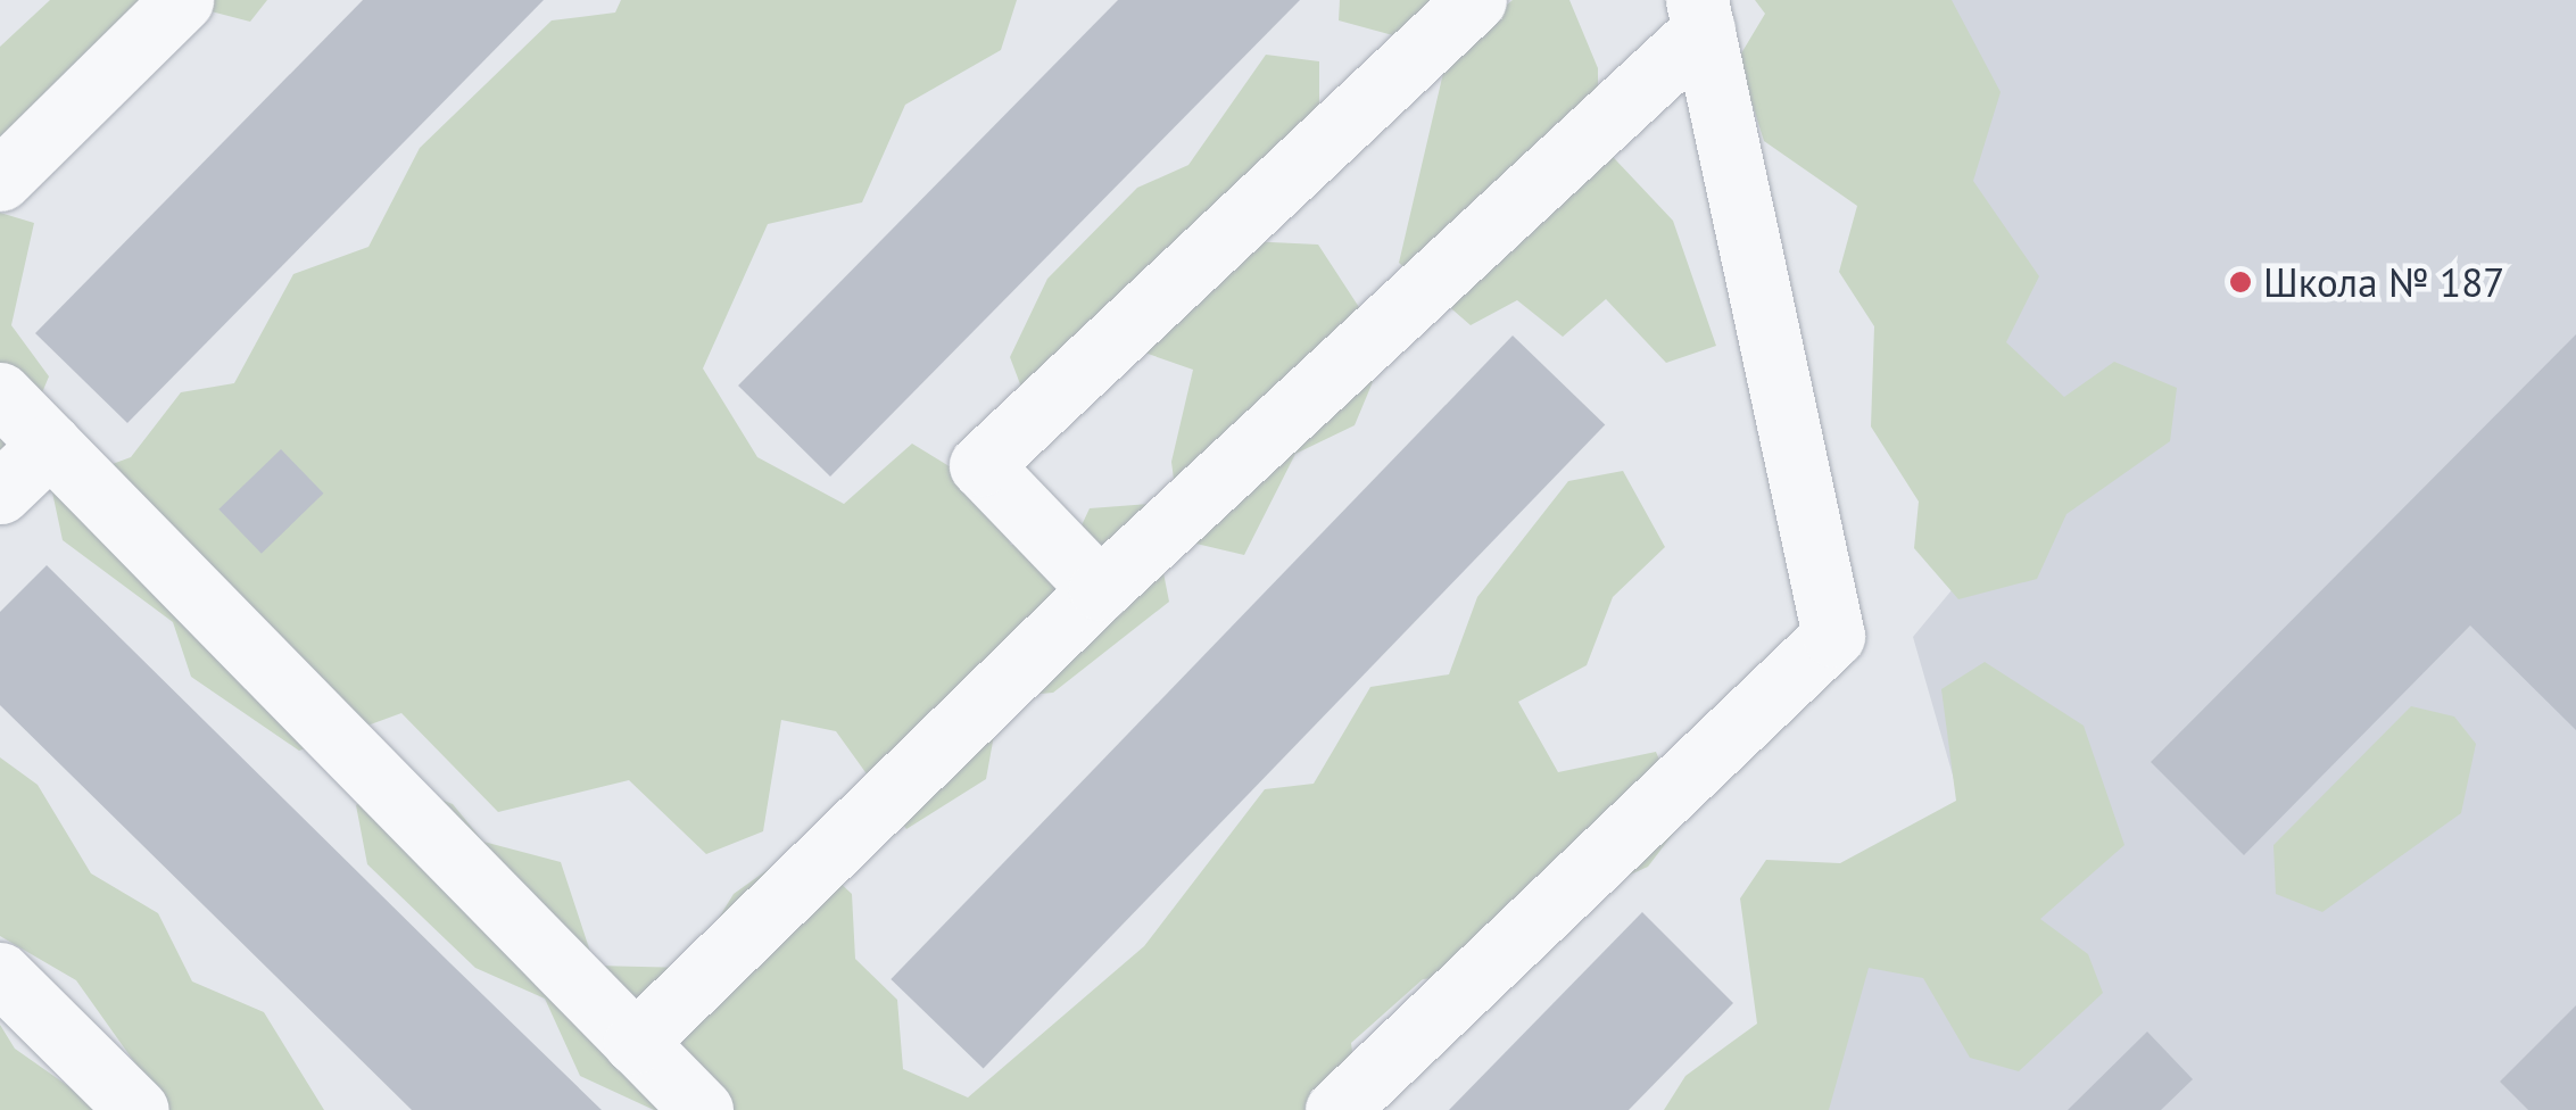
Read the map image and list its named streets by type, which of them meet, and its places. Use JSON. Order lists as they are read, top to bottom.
{
  "places": ["Школа № 187"]
}
